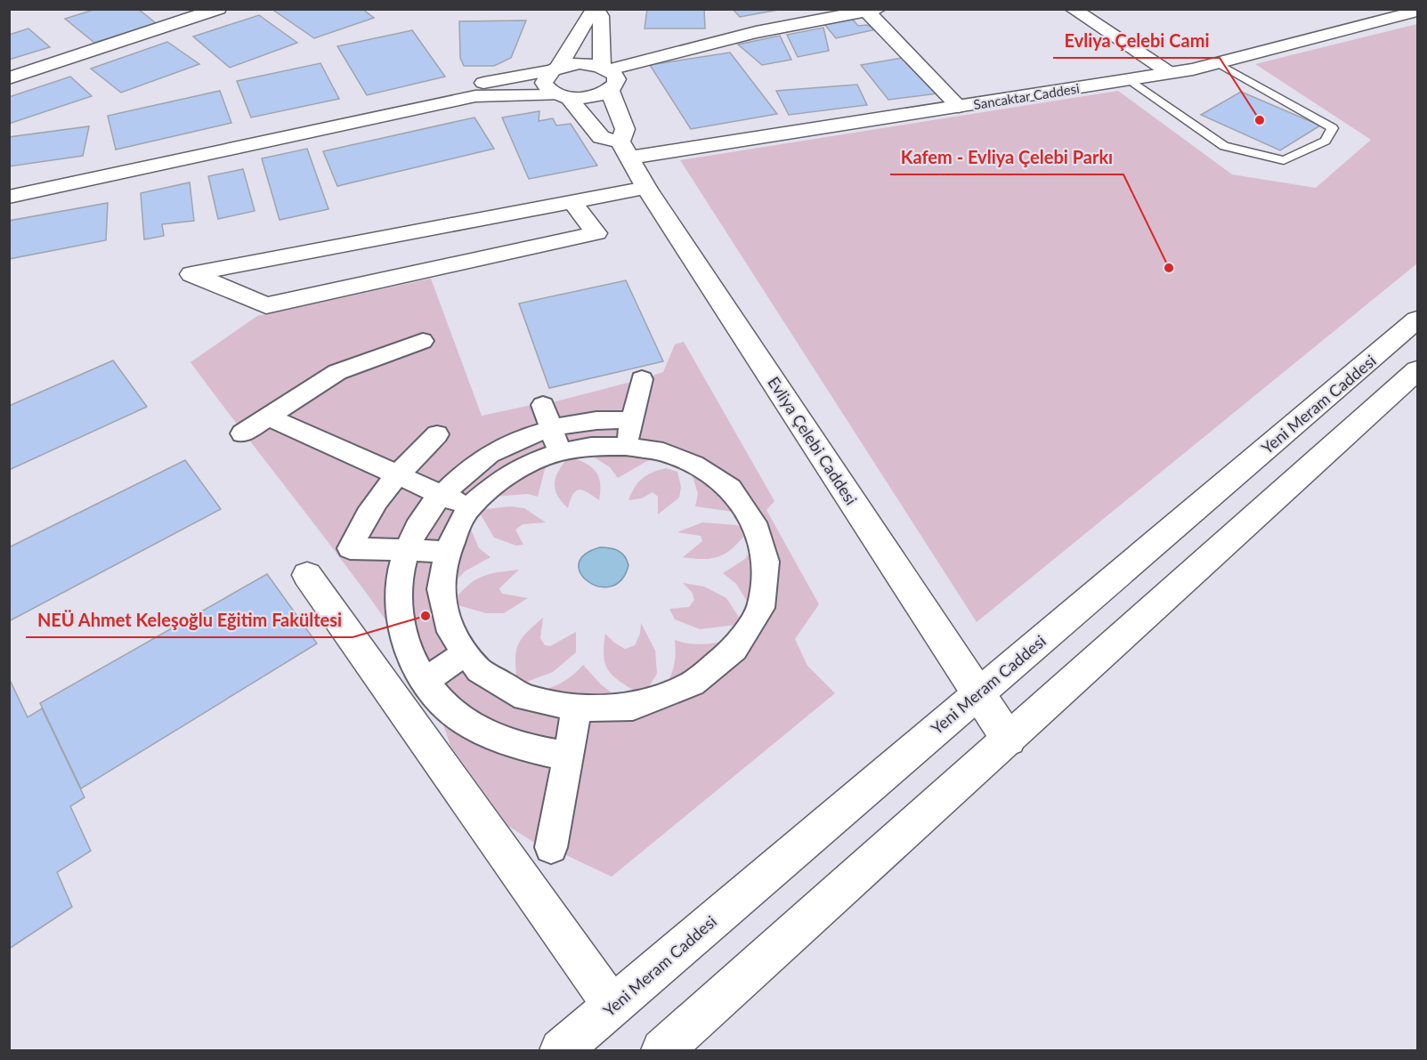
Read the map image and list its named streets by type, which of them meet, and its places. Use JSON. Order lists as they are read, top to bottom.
{
  "streets": {
    "street": ["Sancaktar Caddesi", "Yeni Meram Caddesi", "Evliya Çelebi Caddesi"]
  },
  "crossings": [
    ["Sancaktar Caddesi", "Evliya Çelebi Caddesi"],
    ["Yeni Meram Caddesi", "Evliya Çelebi Caddesi"]
  ],
  "places": ["Evliya Çelebi Cami", "Kafem - Evliya Çelebi Parkı", "NEÜ Ahmet Keleşoğlu Eğitim Fakültesi"]
}
